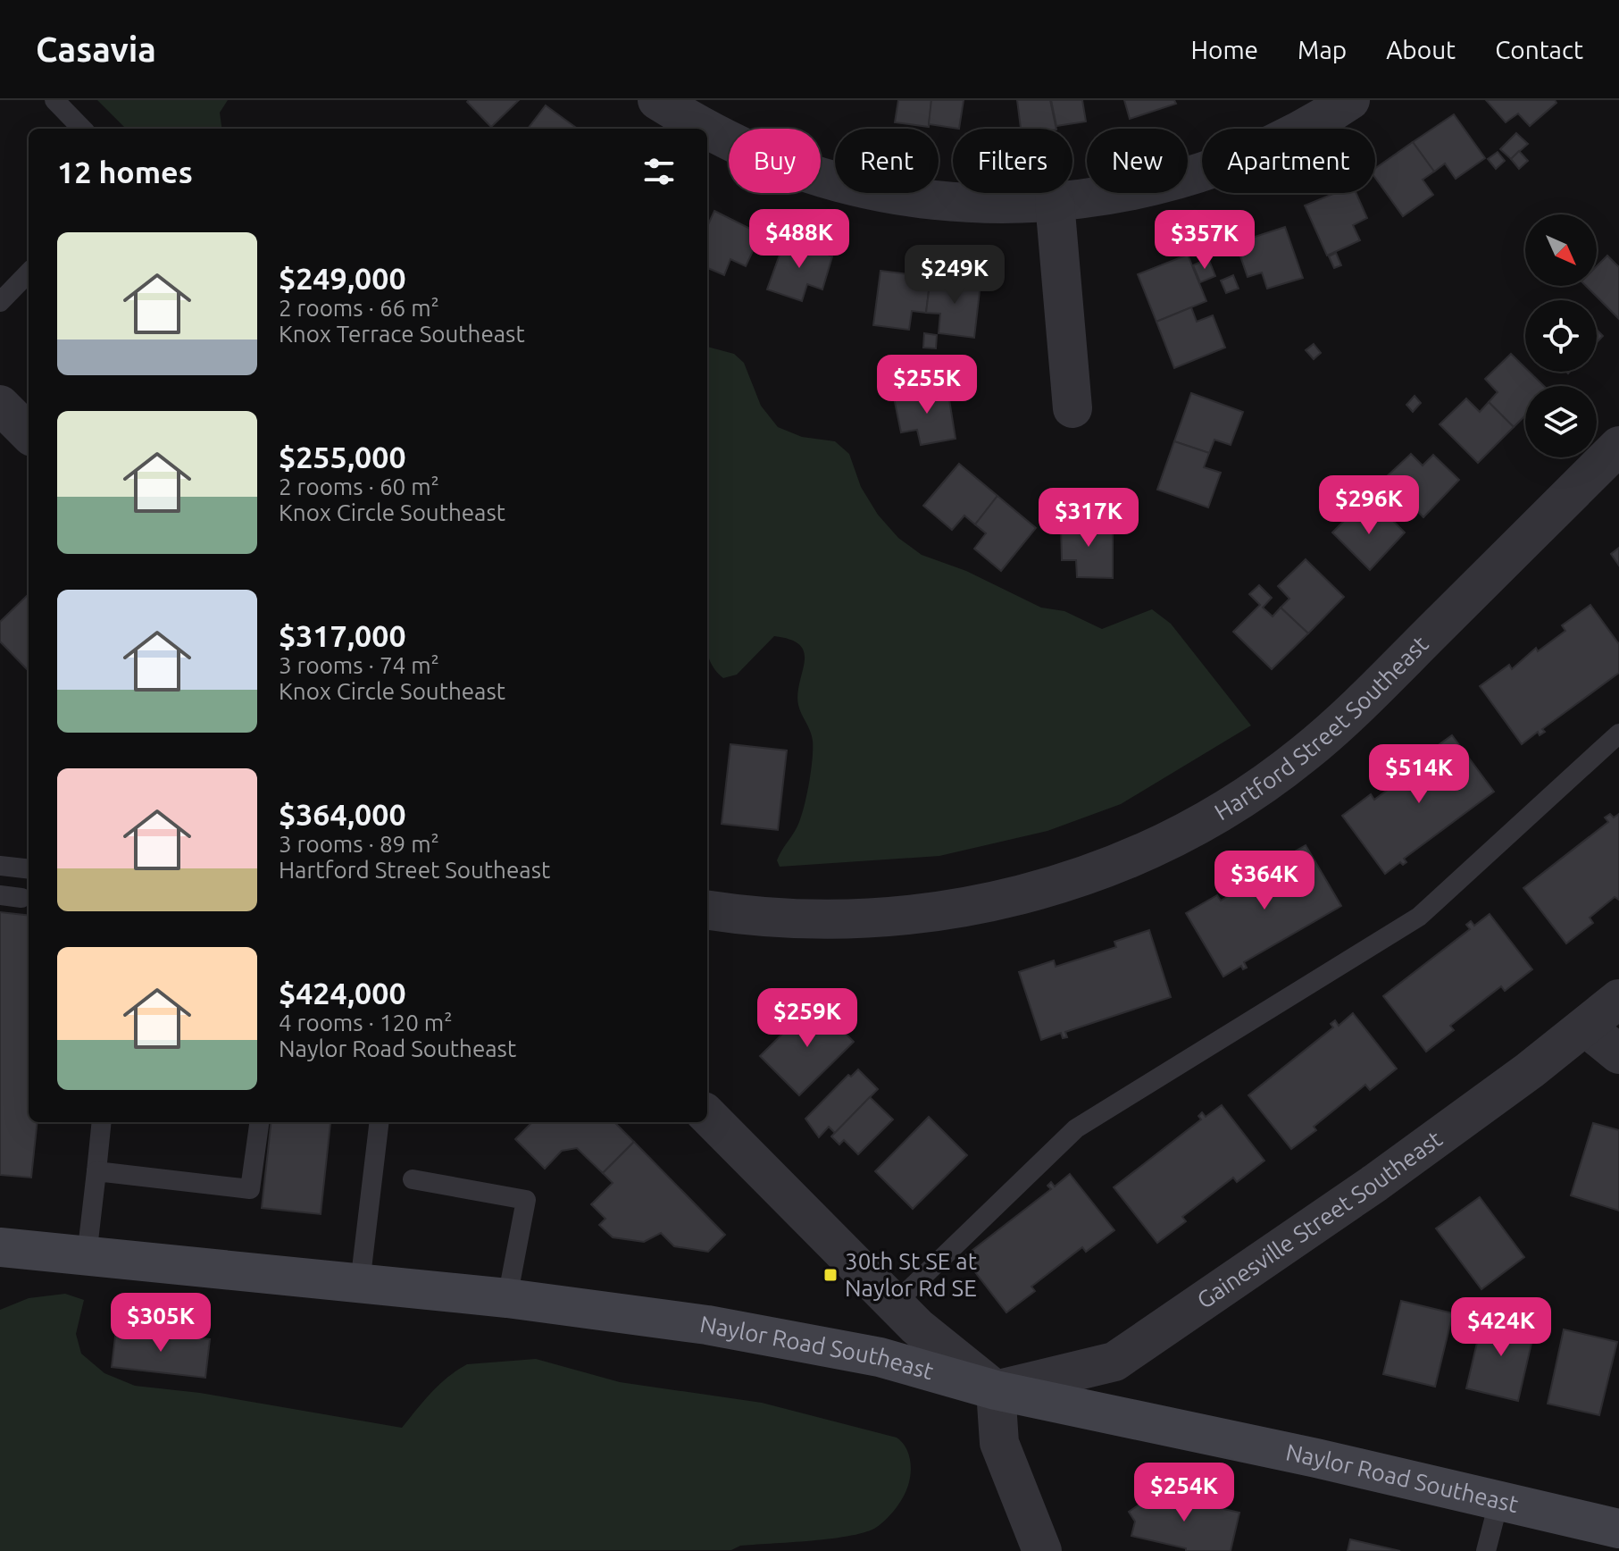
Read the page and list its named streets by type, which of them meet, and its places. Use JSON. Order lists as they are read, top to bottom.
{
  "streets": {
    "main road": ["Naylor Road Southeast"],
    "street": ["Hartford Street Southeast", "Gainesville Street Southeast"]
  },
  "crossings": [
    ["Gainesville Street Southeast", "Naylor Road Southeast"]
  ],
  "places": {
    "transit": ["30th St SE at Naylor Rd SE"]
  },
  "north": "bottom right",
  "page": {
    "header": "Casavia",
    "nav": [
      "Home",
      "Map",
      "About",
      "Contact"
    ],
    "chip": [
      "Buy",
      "Rent",
      "Filters",
      "New",
      "Apartment"
    ],
    "heading": "12 homes",
    "price": [
      "$488K",
      "$357K",
      "$249K",
      "$255K",
      "$296K",
      "$317K",
      "$514K",
      "$364K",
      "$259K",
      "$305K",
      "$424K",
      "$254K"
    ],
    "list": [
      {
        "name": "$249,000",
        "note": "2 rooms · 66 m² · Knox Terrace Southeast"
      },
      {
        "name": "$255,000",
        "note": "2 rooms · 60 m² · Knox Circle Southeast"
      },
      {
        "name": "$317,000",
        "note": "3 rooms · 74 m² · Knox Circle Southeast"
      },
      {
        "name": "$364,000",
        "note": "3 rooms · 89 m² · Hartford Street Southeast"
      },
      {
        "name": "$424,000",
        "note": "4 rooms · 120 m² · Naylor Road Southeast"
      }
    ]
  }
}
